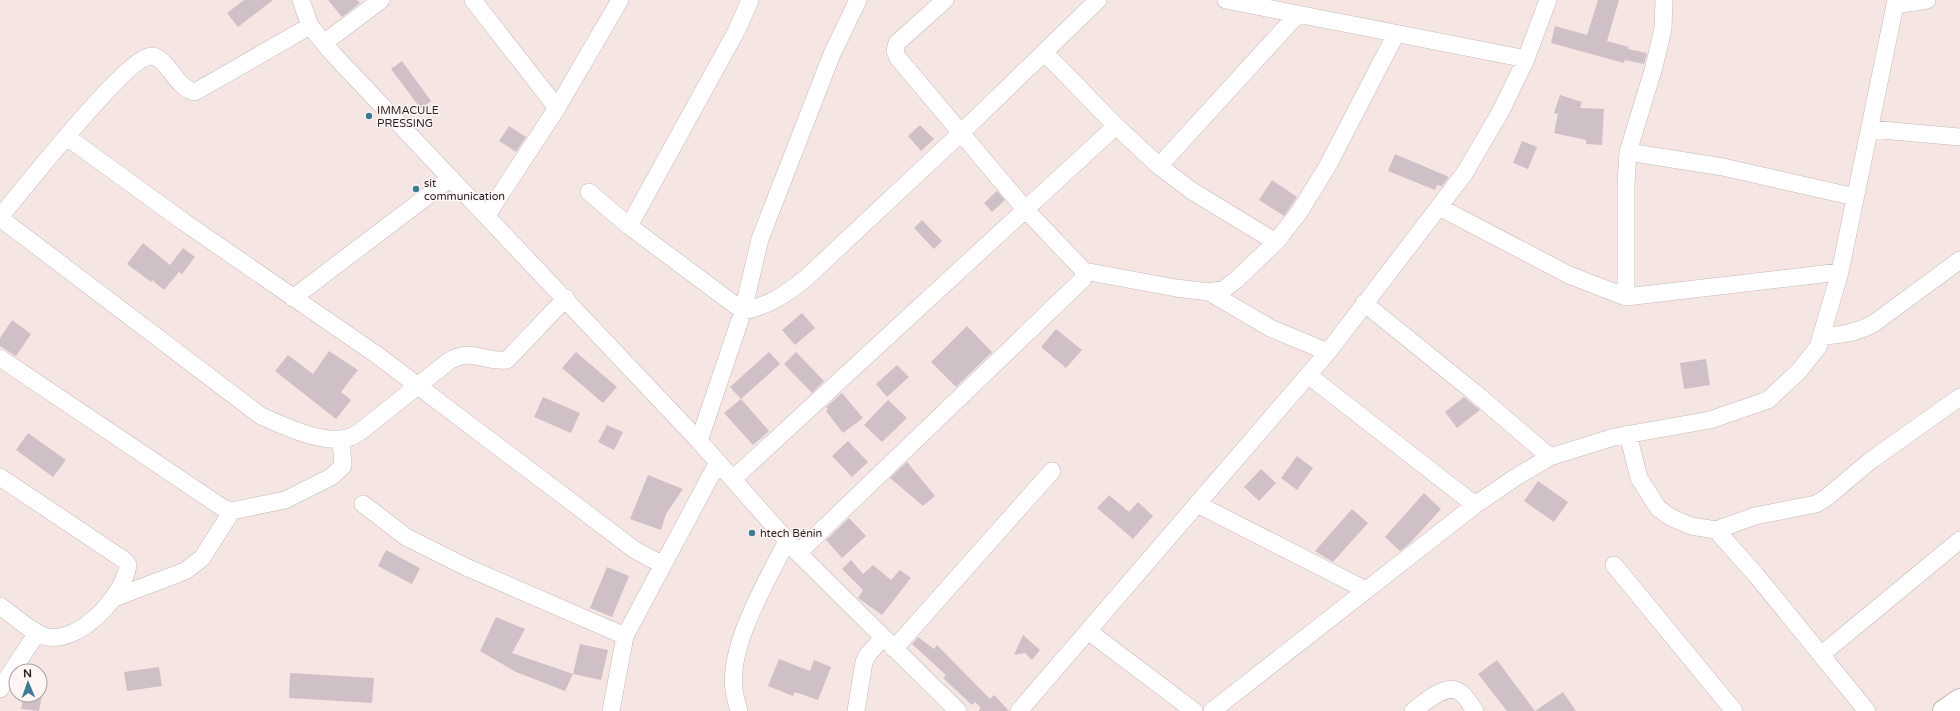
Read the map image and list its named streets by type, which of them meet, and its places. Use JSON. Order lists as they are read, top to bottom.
{
  "places": ["IMMACULE PRESSING", "sit communication", "htech Bénin"],
  "north": "top"
}
